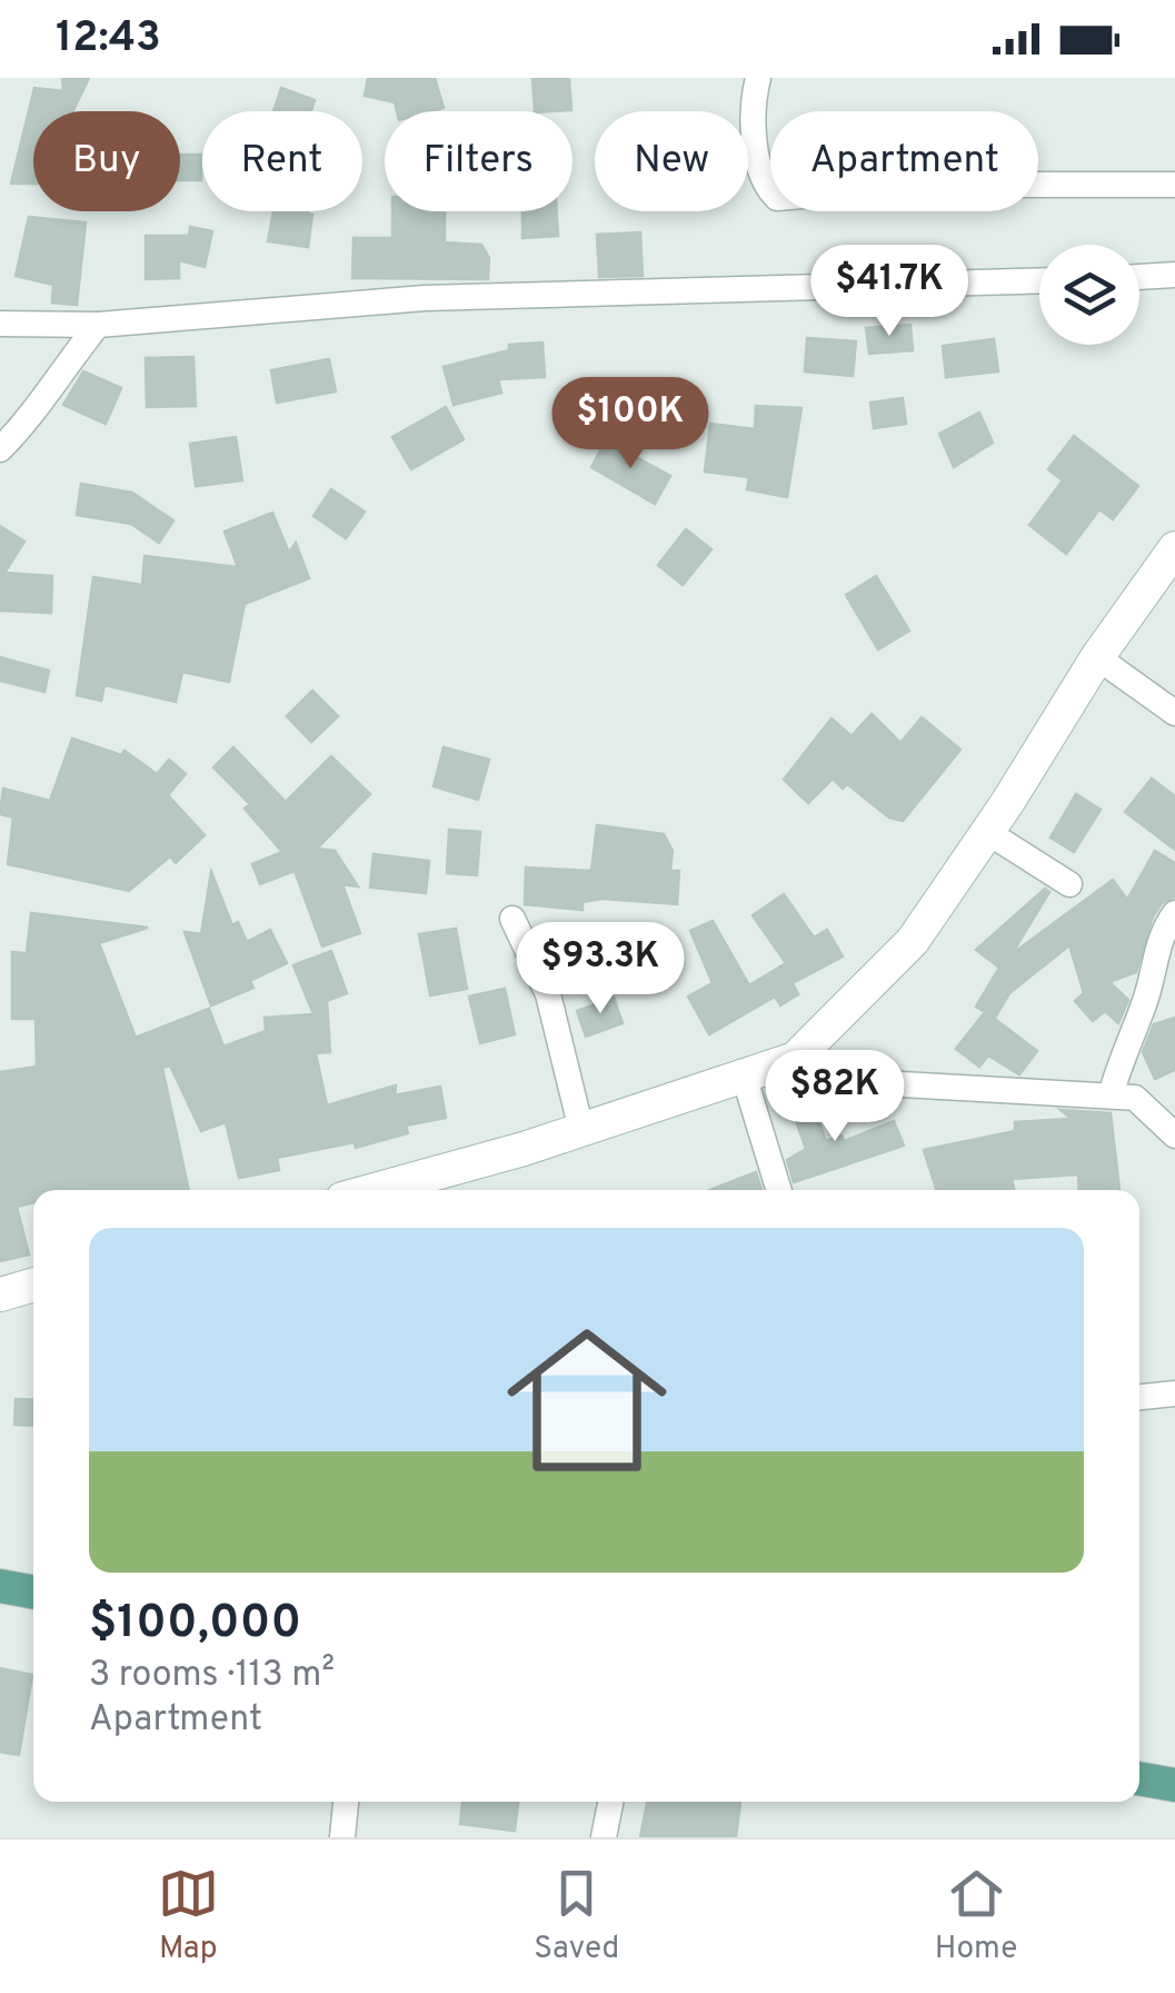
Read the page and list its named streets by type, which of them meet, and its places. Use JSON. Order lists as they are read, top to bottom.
{
  "page": {
    "status": "12:43",
    "chip": [
      "Buy",
      "Rent",
      "Filters",
      "New",
      "Apartment"
    ],
    "price": [
      "$41.7K",
      "$100K",
      "$93.3K",
      "$82K"
    ],
    "list": [
      {
        "name": "$100,000",
        "note": "3 rooms · 113 m² · Apartment"
      }
    ],
    "tabs": ["Map", "Saved", "Home"]
  }
}
